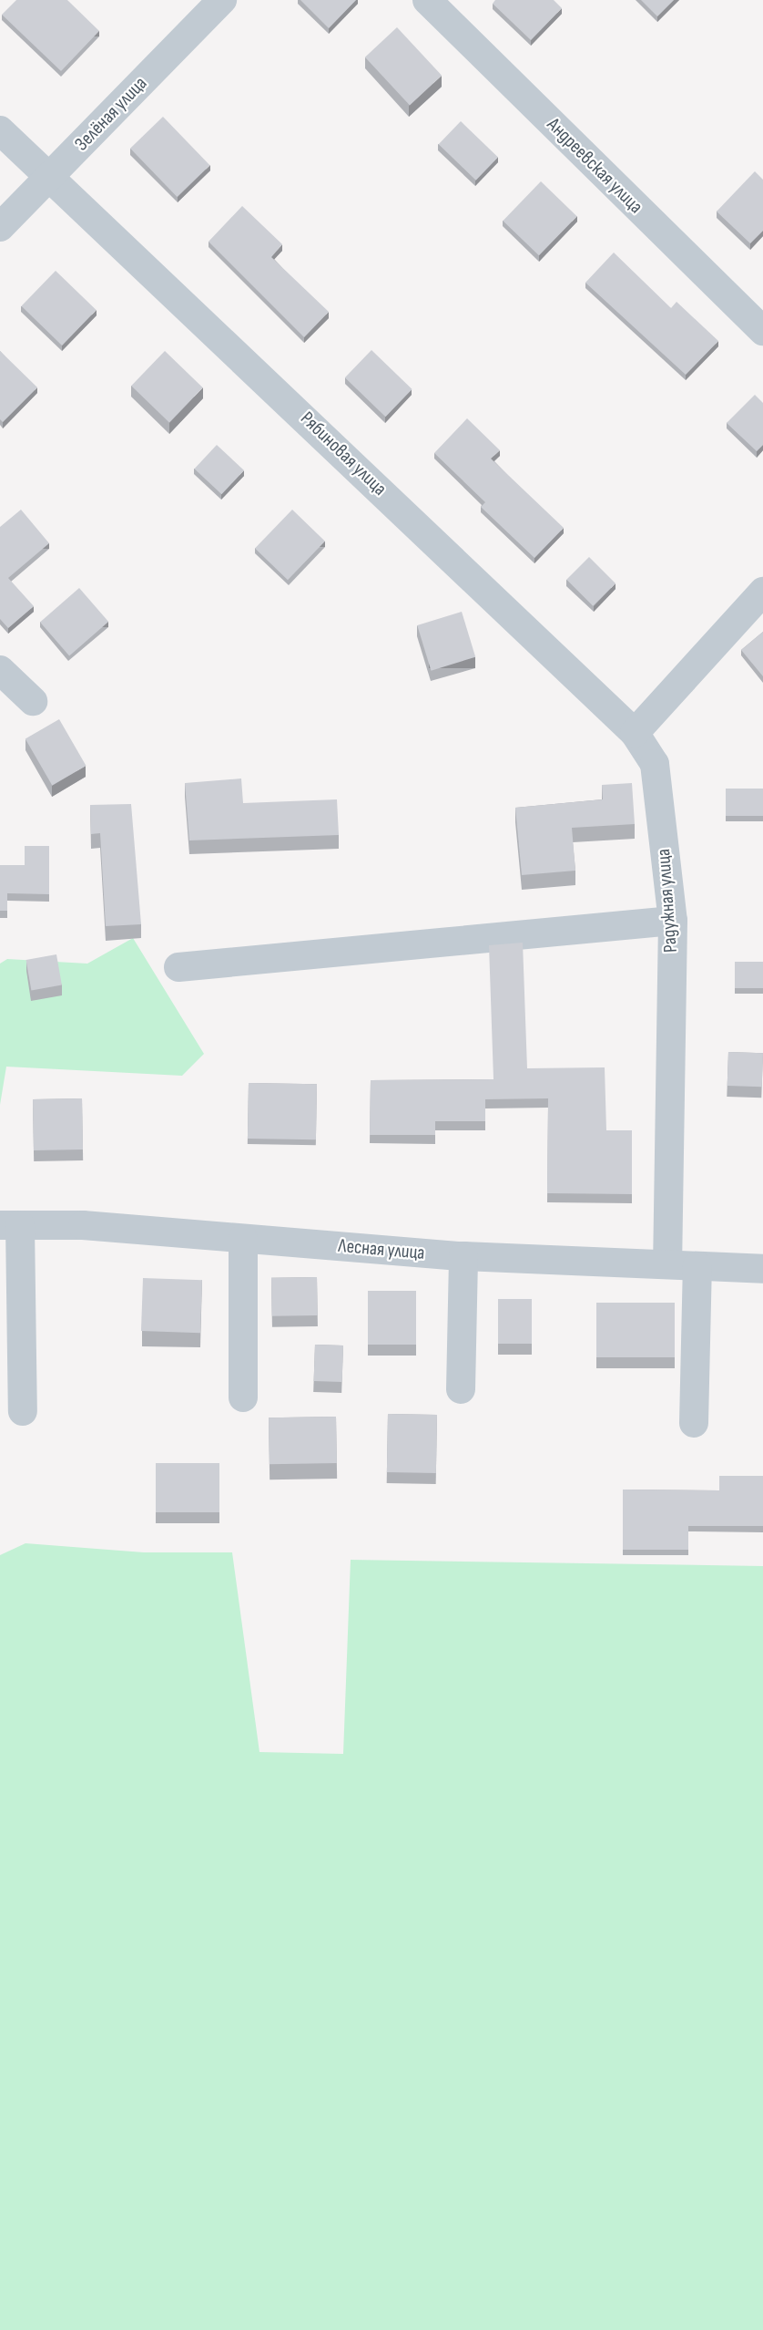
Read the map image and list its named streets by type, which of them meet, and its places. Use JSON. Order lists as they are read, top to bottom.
{
  "streets": {
    "street": [
      "Зелёная улица",
      "Андреевская улица",
      "Рябиновая улица",
      "Радужная улица",
      "Лесная улица"
    ]
  },
  "crossings": [
    ["Зелёная улица", "Рябиновая улица"],
    ["Рябиновая улица", "Радужная улица"],
    ["Радужная улица", "Лесная улица"]
  ]
}
